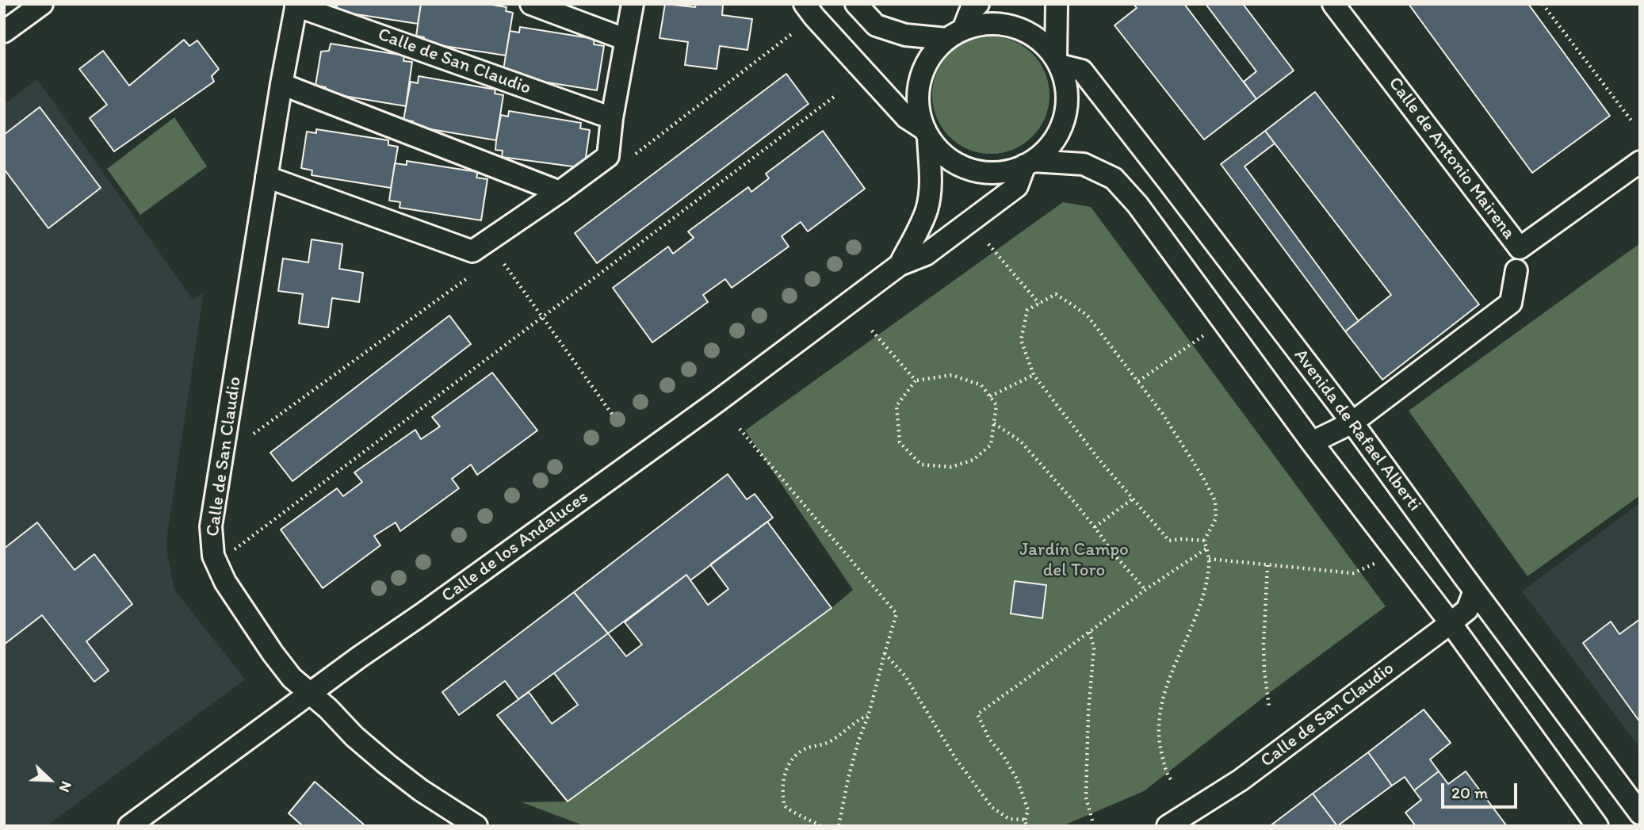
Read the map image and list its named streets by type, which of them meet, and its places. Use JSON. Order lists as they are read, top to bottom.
{
  "streets": {
    "street": [
      "Calle de San Claudio",
      "Calle de Antonio Mairena",
      "Avenida de Rafael Alberti",
      "Calle de los Andaluces"
    ]
  },
  "crossings": [
    ["Calle de San Claudio", "Avenida de Rafael Alberti"],
    ["Calle de San Claudio", "Calle de los Andaluces"],
    ["Avenida de Rafael Alberti", "Calle de los Andaluces"]
  ],
  "parks": ["Jardín Campo del Toro"],
  "scale_bar": "20 m",
  "north": "bottom right"
}
